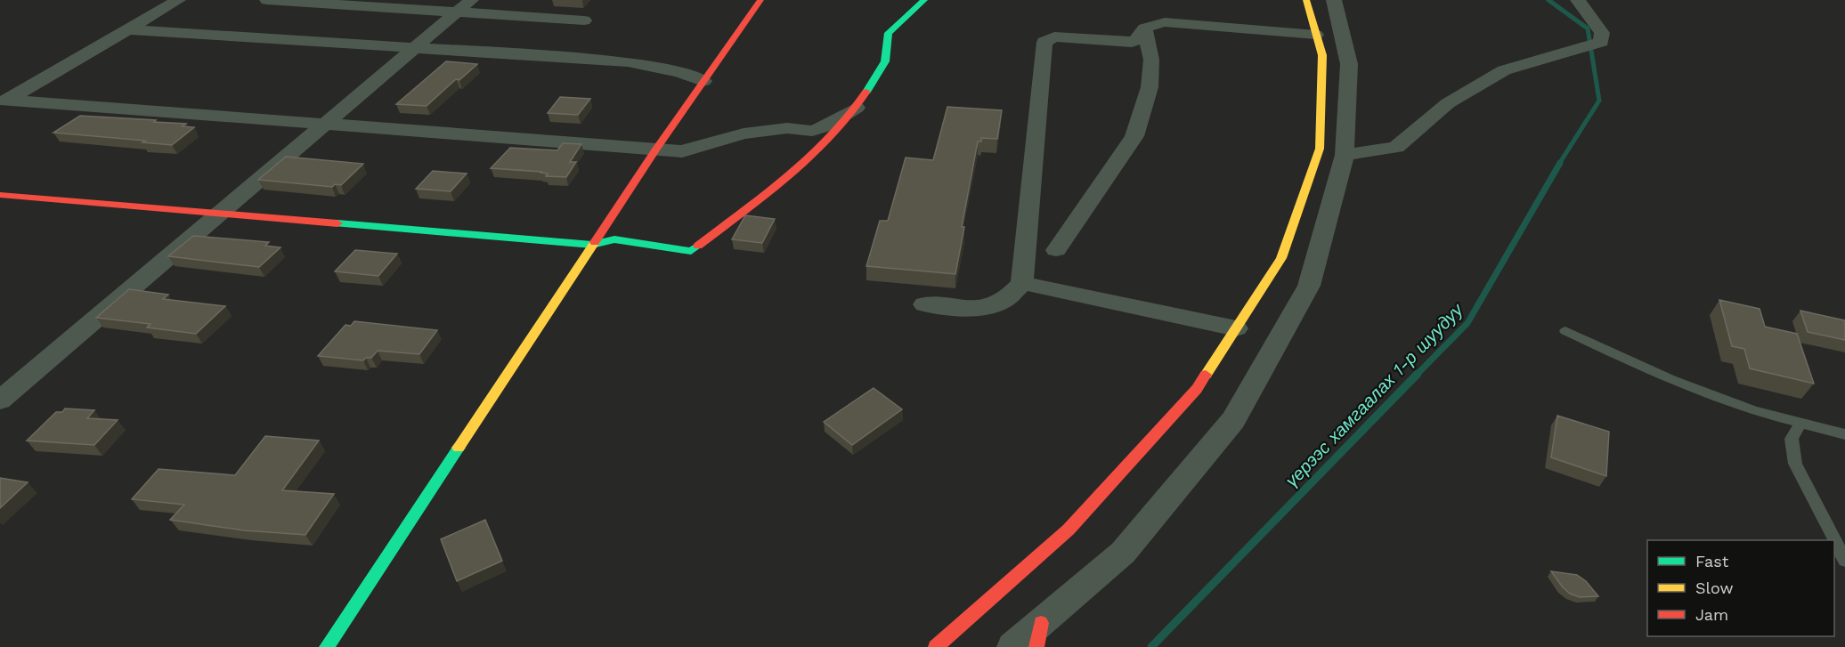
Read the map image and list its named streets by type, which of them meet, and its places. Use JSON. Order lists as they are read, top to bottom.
{
  "water": ["үерээс хамгаалах 1-р шуудуу"],
  "legend": ["Fast", "Slow", "Jam"]
}
